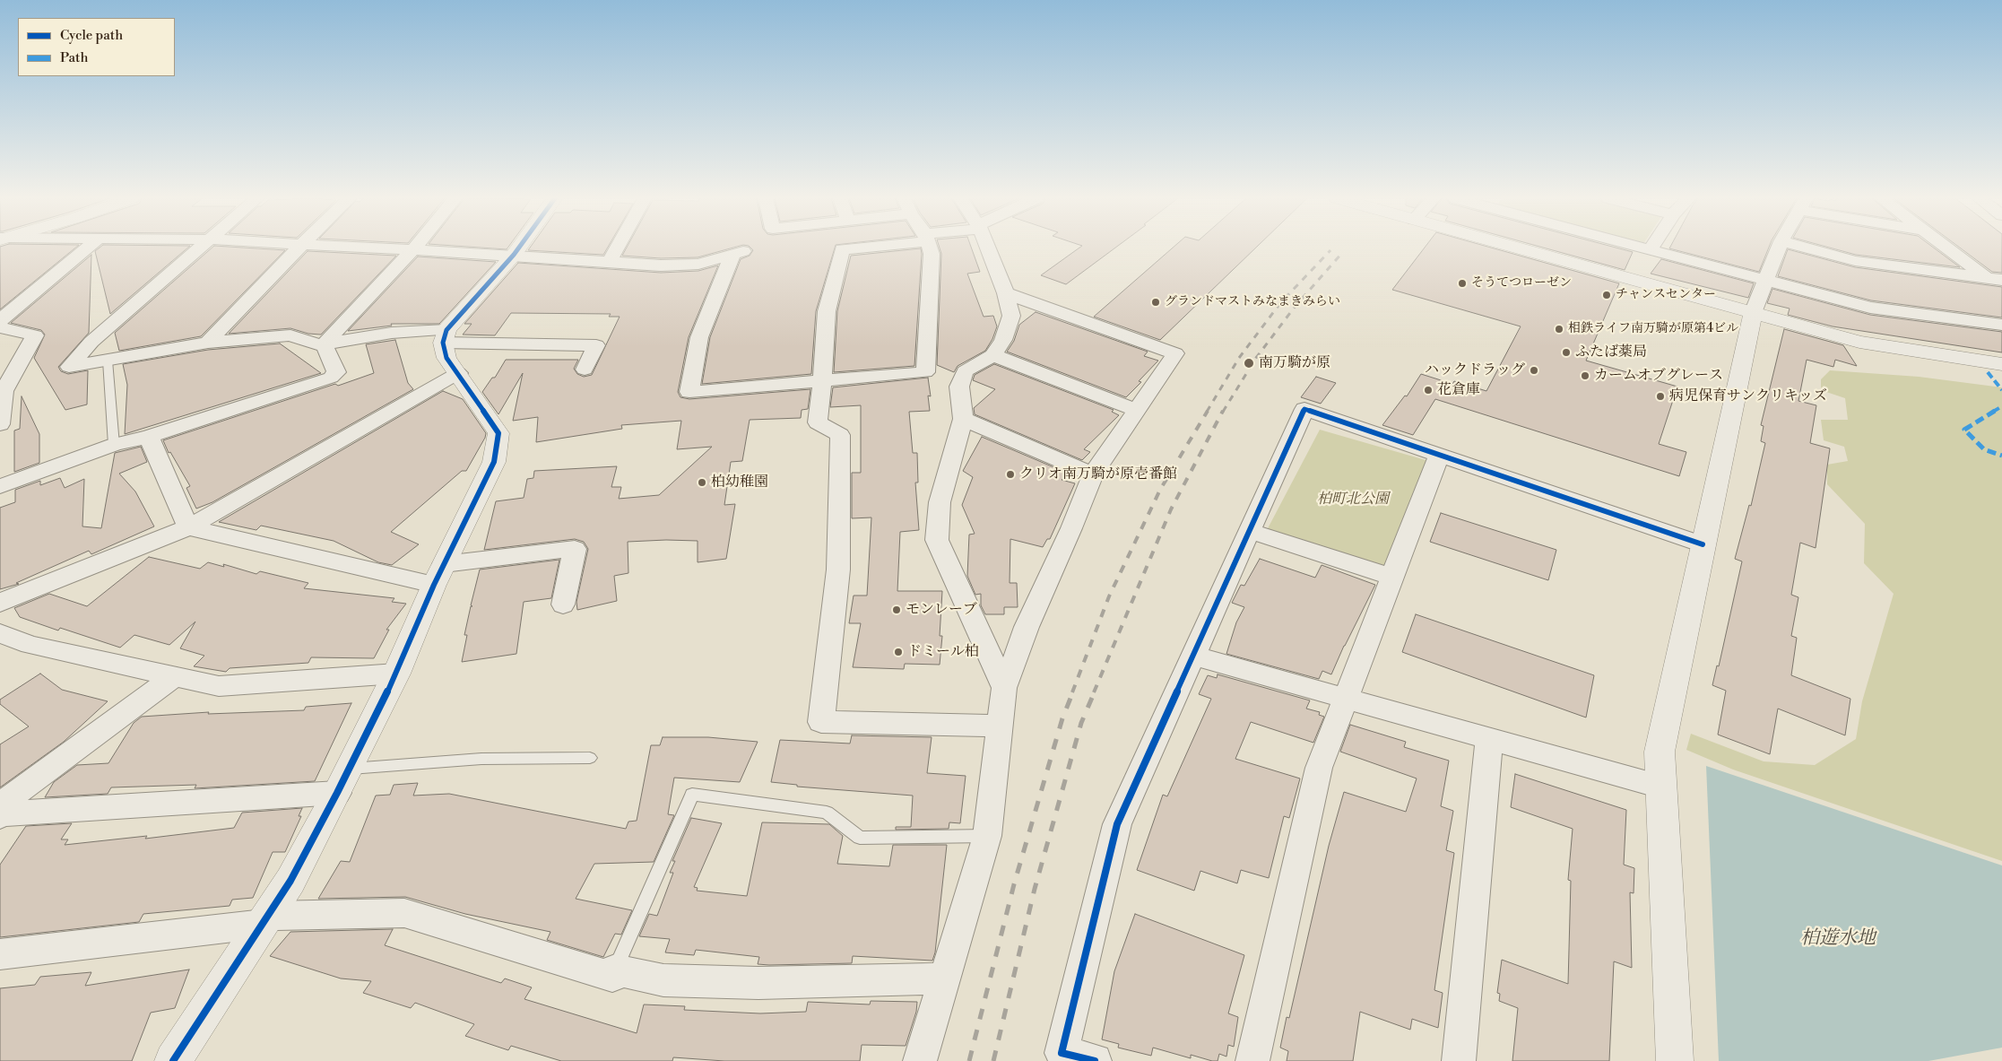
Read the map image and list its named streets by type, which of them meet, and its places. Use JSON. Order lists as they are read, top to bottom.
{
  "water": ["柏遊水地"],
  "parks": ["柏町北公園"],
  "places": [
    "そうてつローゼン",
    "チャンスセンター",
    "グランドマストみなまきみらい",
    "相鉄ライフ南万騎が原第4ビル",
    "ふたば薬局",
    "南万騎が原",
    "ハックドラッグ",
    "カームオブグレース",
    "花倉庫",
    "病児保育サンクリキッズ",
    "クリオ南万騎が原壱番館",
    "柏幼稚園",
    "モンレーブ",
    "ドミール柏"
  ],
  "legend": ["Cycle path", "Path"]
}
